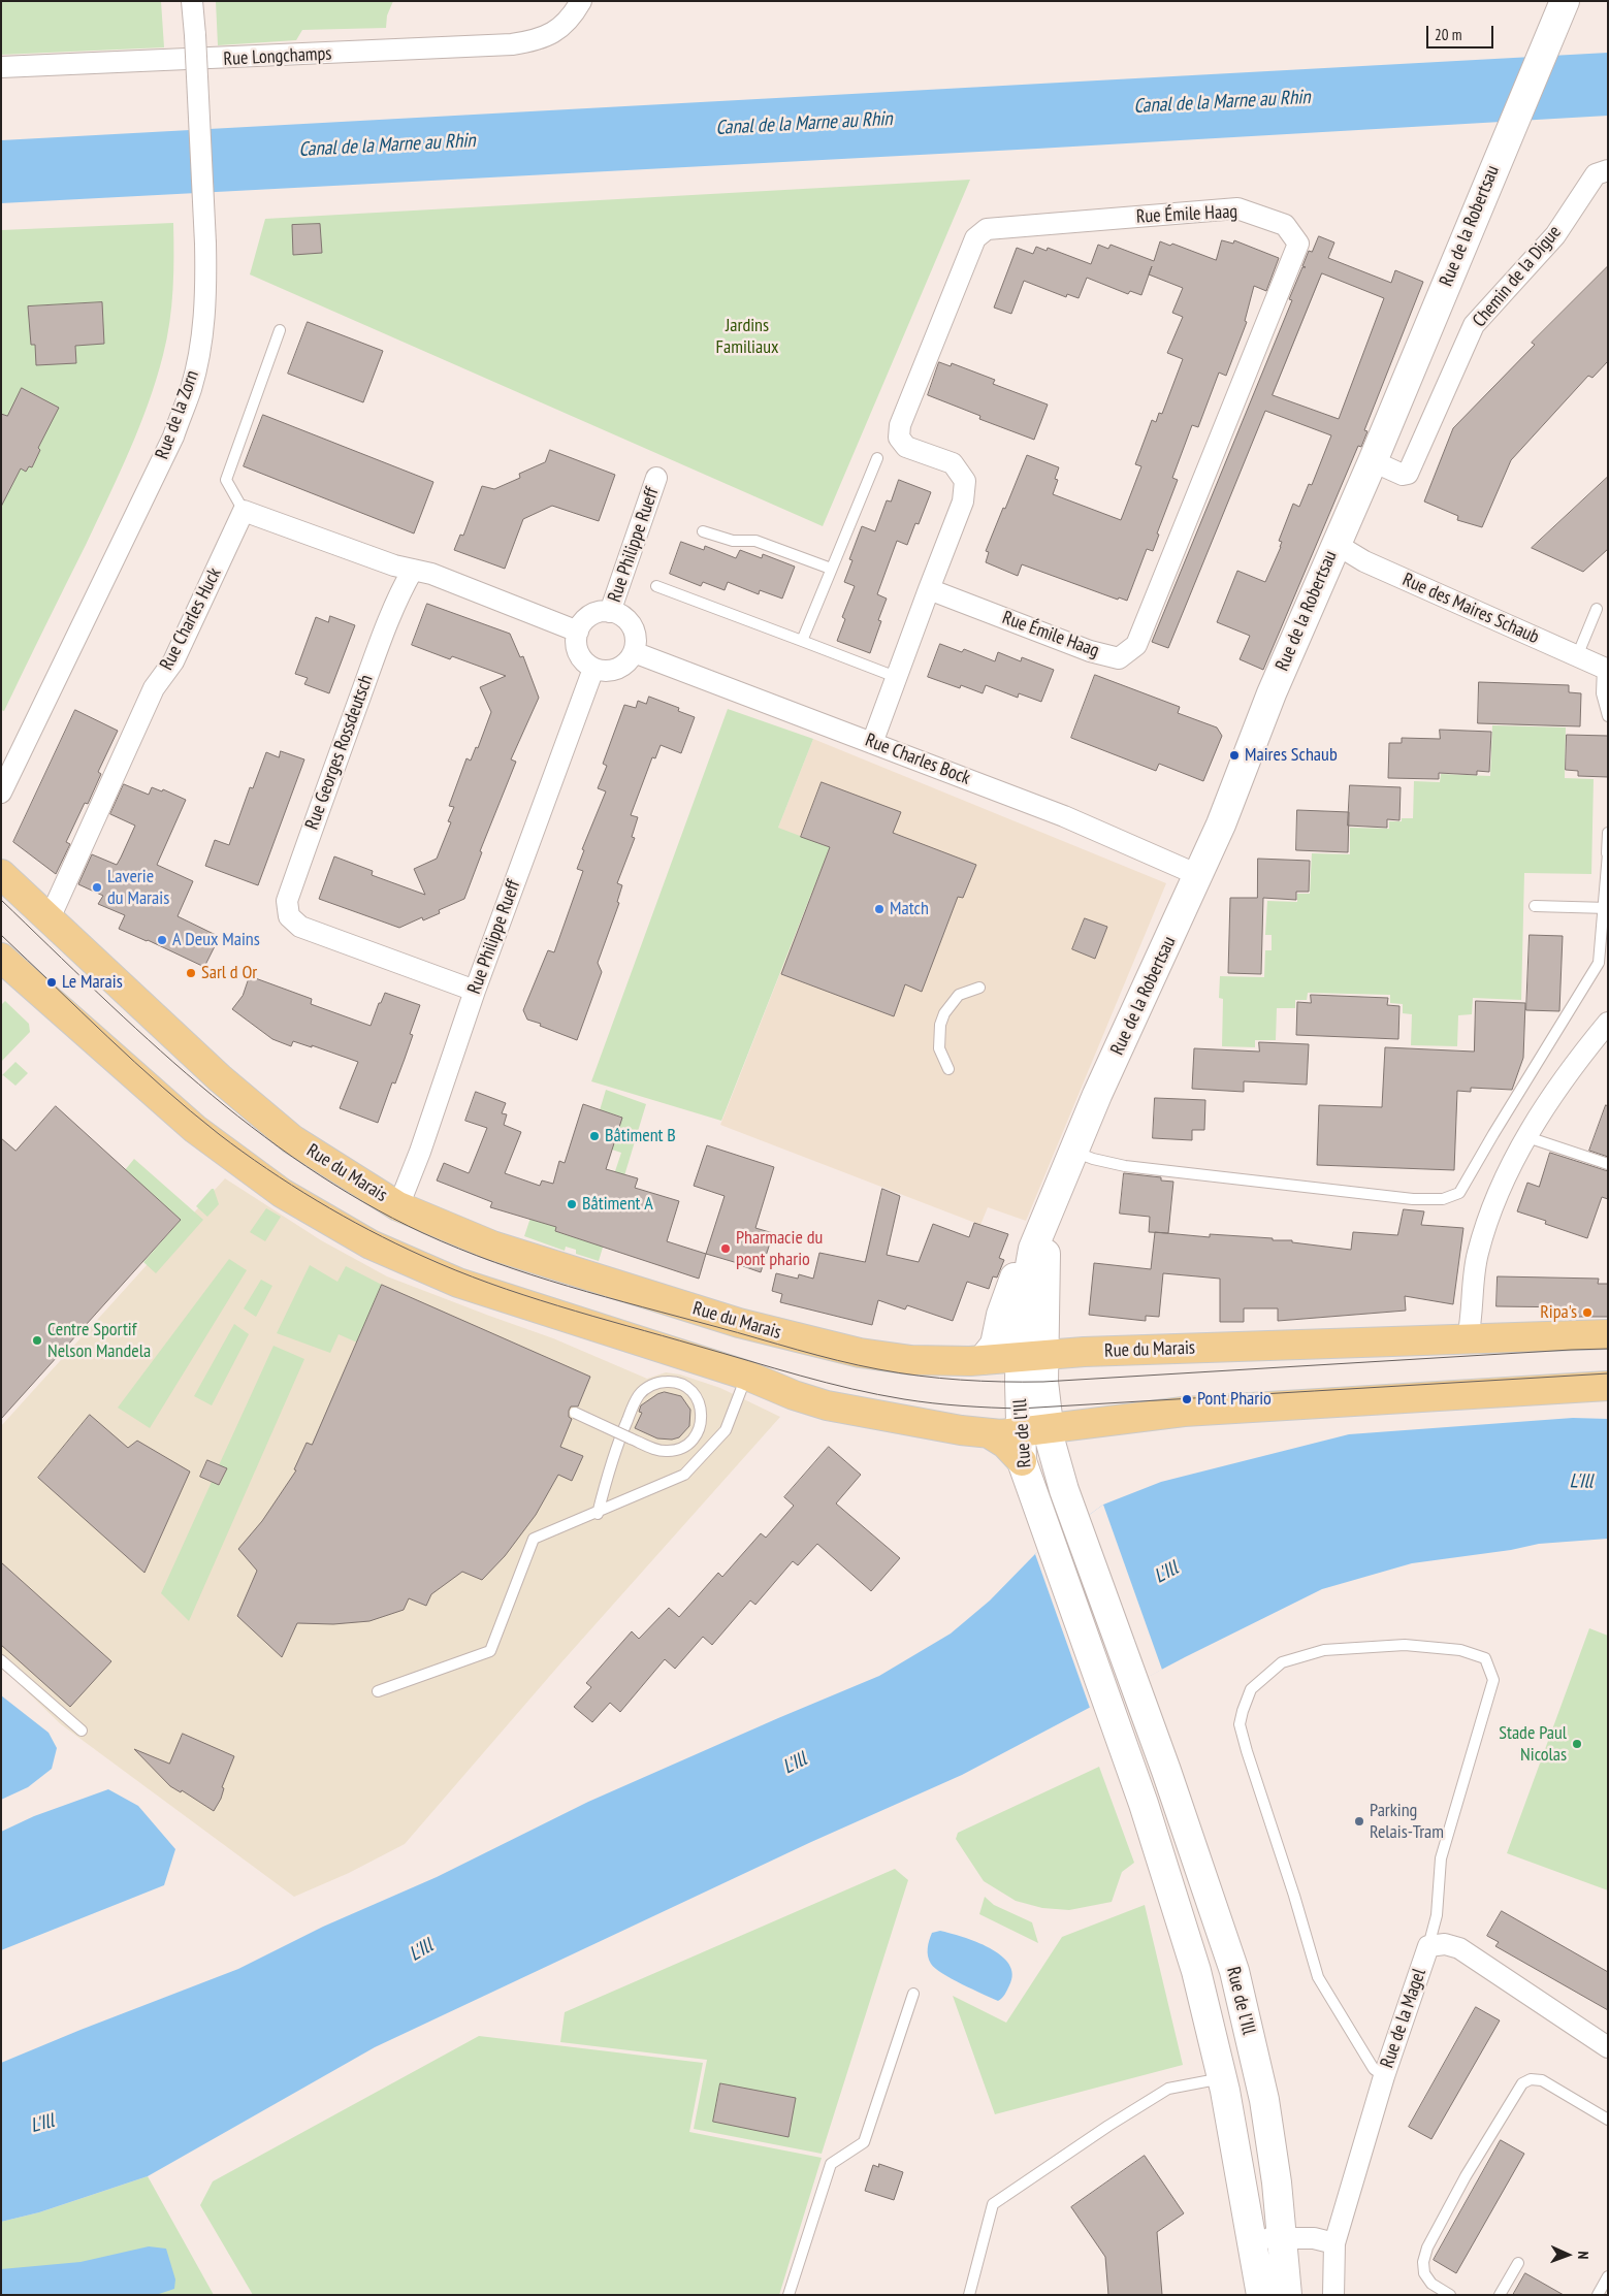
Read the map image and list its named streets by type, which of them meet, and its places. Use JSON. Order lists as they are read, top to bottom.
{
  "streets": {
    "main road": ["Rue de la Robertsau", "Rue du Marais", "Rue de l'Ill"],
    "street": [
      "Rue Longchamps",
      "Rue Émile Haag",
      "Chemin de la Digue",
      "Rue de la Zorn",
      "Rue Philippe Rueff",
      "Rue des Maires Schaub",
      "Rue Charles Huck",
      "Rue Georges Rossdeutsch",
      "Rue Charles Bock",
      "Rue de la Magel"
    ]
  },
  "crossings": [
    ["Rue Émile Haag", "Rue Charles Bock"],
    ["Rue de la Robertsau", "Chemin de la Digue"],
    ["Rue de la Robertsau", "Rue des Maires Schaub"],
    ["Rue de la Robertsau", "Rue Charles Bock"],
    ["Rue de la Robertsau", "Rue du Marais"],
    ["Rue de la Robertsau", "Rue de l'Ill"],
    ["Rue Philippe Rueff", "Rue Georges Rossdeutsch"],
    ["Rue Philippe Rueff", "Rue Charles Bock"],
    ["Rue Philippe Rueff", "Rue du Marais"],
    ["Rue Charles Huck", "Rue du Marais"],
    ["Rue du Marais", "Rue de l'Ill"]
  ],
  "water": ["Canal de la Marne au Rhin", "L'Ill"],
  "parks": ["Jardins Familiaux"],
  "places": [
    "Maires Schaub",
    "Laverie du Marais",
    "Match",
    "A Deux Mains",
    "Sarl d Or",
    "Le Marais",
    "Bâtiment B",
    "Bâtiment A",
    "Pharmacie du pont phario",
    "Ripa's",
    "Centre Sportif Nelson Mandela",
    "Pont Phario",
    "Stade Paul Nicolas",
    "Parking Relais-Tram"
  ],
  "scale_bar": "20 m",
  "north": "right"
}
